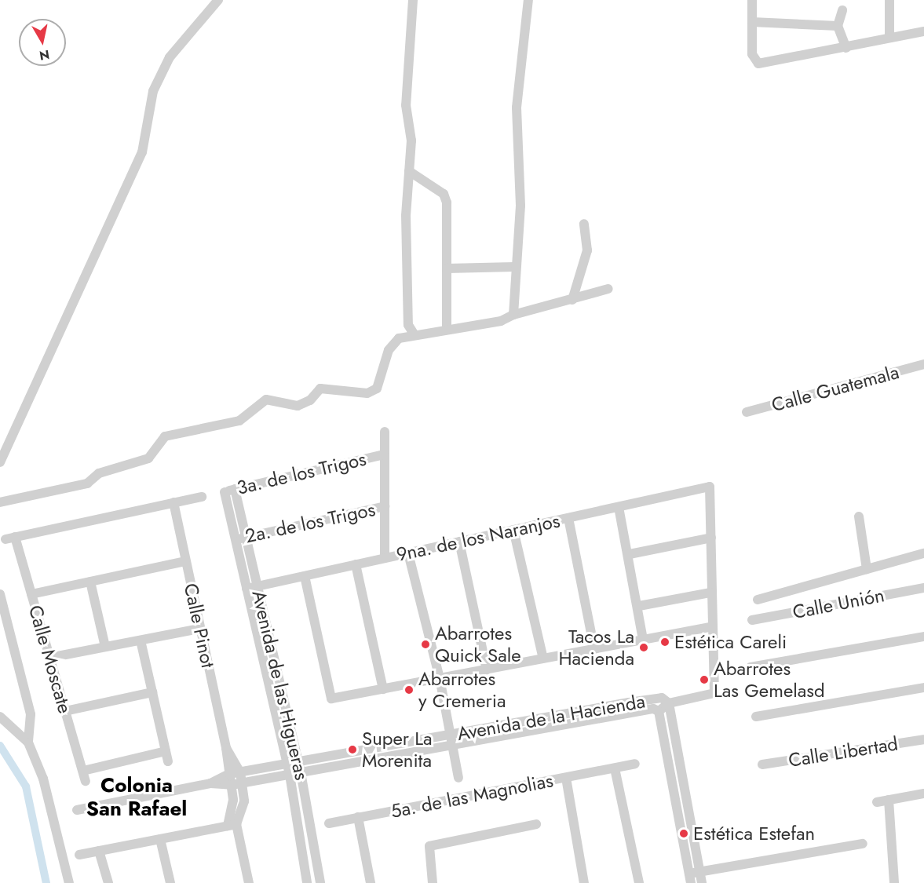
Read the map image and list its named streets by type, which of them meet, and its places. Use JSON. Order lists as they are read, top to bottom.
{
  "streets": {
    "street": [
      "Calle Guatemala",
      "3a. de los Trigos",
      "2a. de los Trigos",
      "9na. de los Naranjos",
      "Calle Unión",
      "Calle Pinot",
      "Calle Moscate",
      "Avenida de las Higueras",
      "Avenida de la Hacienda",
      "Calle Libertad",
      "5a. de las Magnolias"
    ]
  },
  "crossings": [
    ["3a. de los Trigos", "Avenida de las Higueras"],
    ["2a. de los Trigos", "Avenida de las Higueras"],
    ["9na. de los Naranjos", "Avenida de las Higueras"],
    ["Calle Pinot", "Calle Moscate"],
    ["Calle Pinot", "Avenida de la Hacienda"],
    ["Avenida de las Higueras", "Avenida de la Hacienda"]
  ],
  "districts": ["Colonia San Rafael"],
  "places": [
    "Estética Careli",
    "Abarrotes Quick Sale",
    "Tacos La Hacienda",
    "Abarrotes Las Gemelasd",
    "Abarrotes y Cremeria",
    "Super La Morenita",
    "Estética Estefan"
  ],
  "north": "bottom"
}
